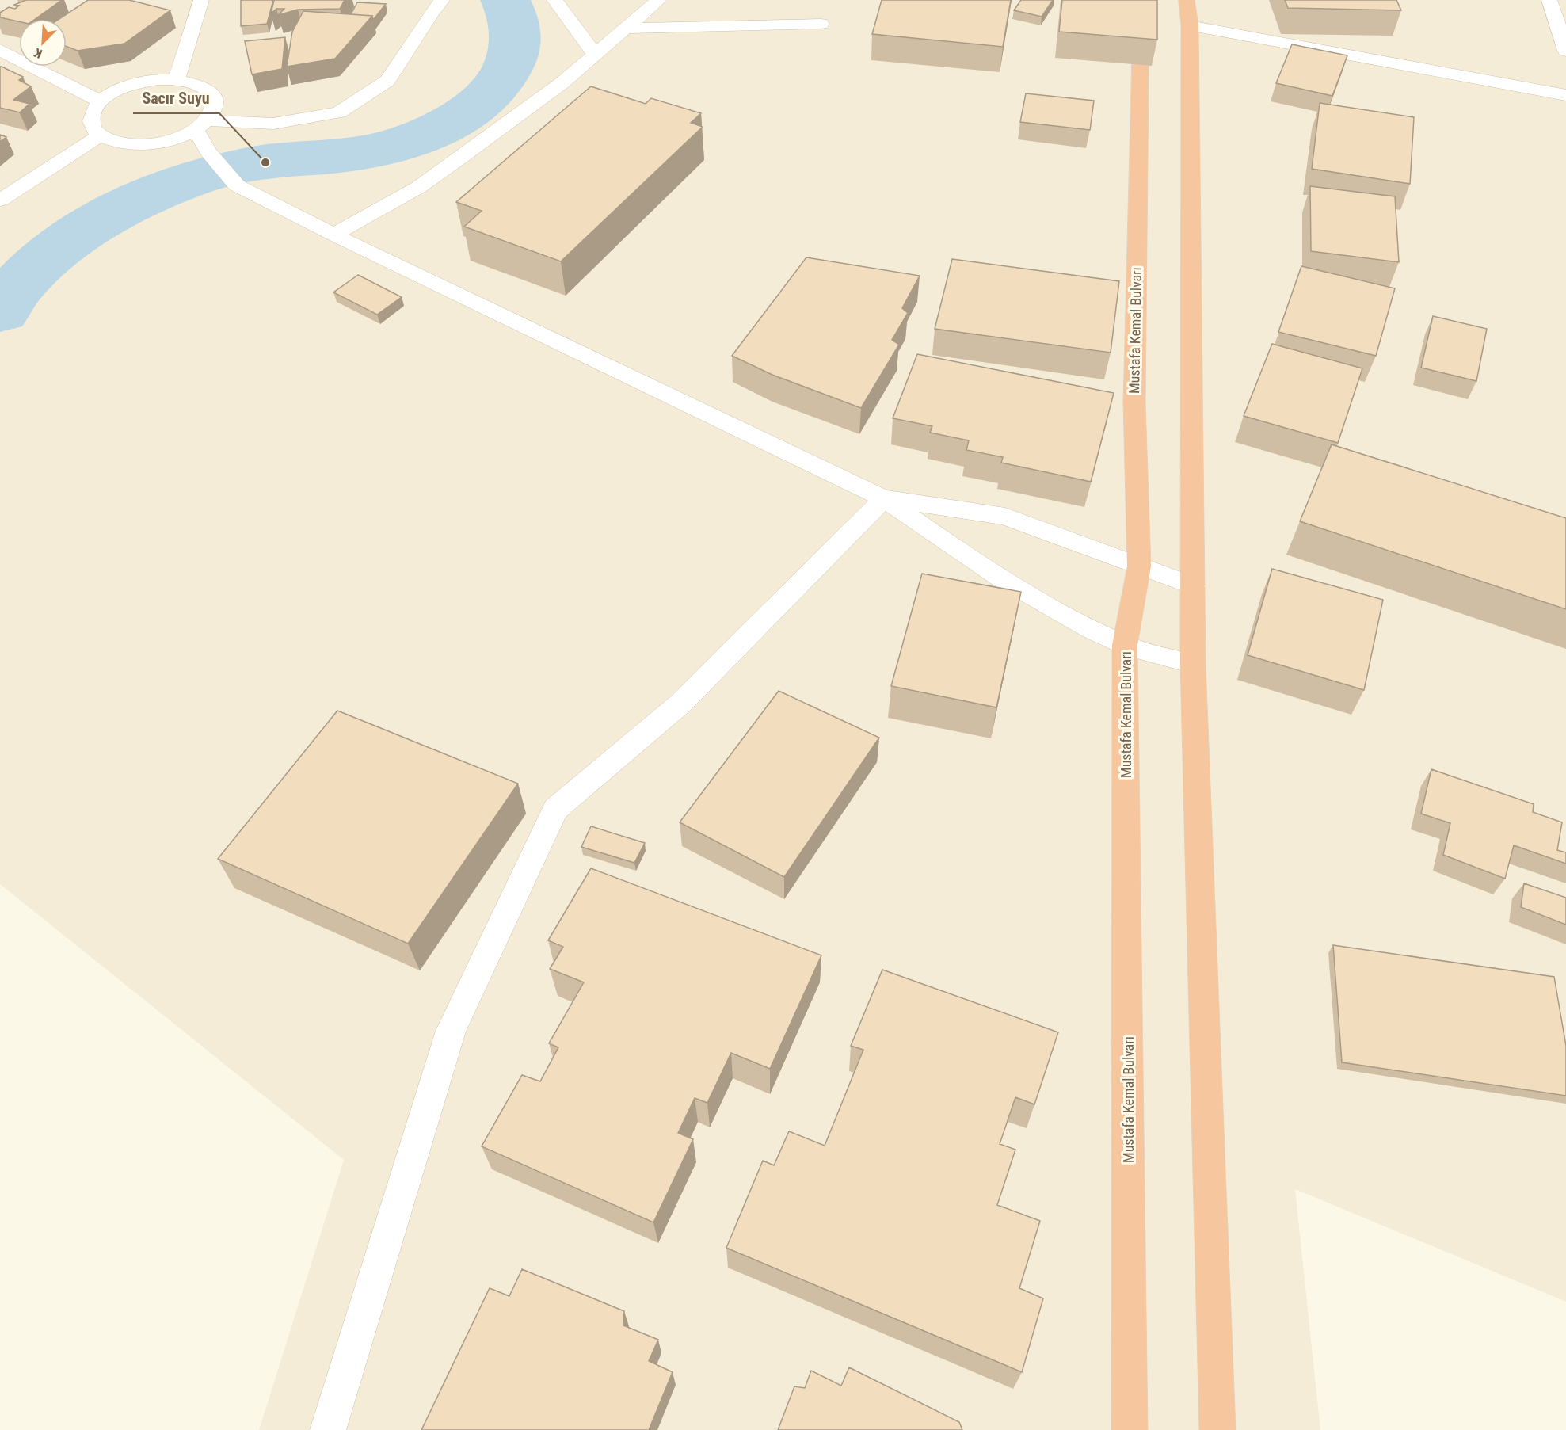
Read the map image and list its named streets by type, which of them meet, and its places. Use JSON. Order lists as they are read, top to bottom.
{
  "streets": {
    "highway": ["Mustafa Kemal Bulvarı"]
  },
  "places": ["Sacır Suyu"],
  "north": "bottom left"
}
